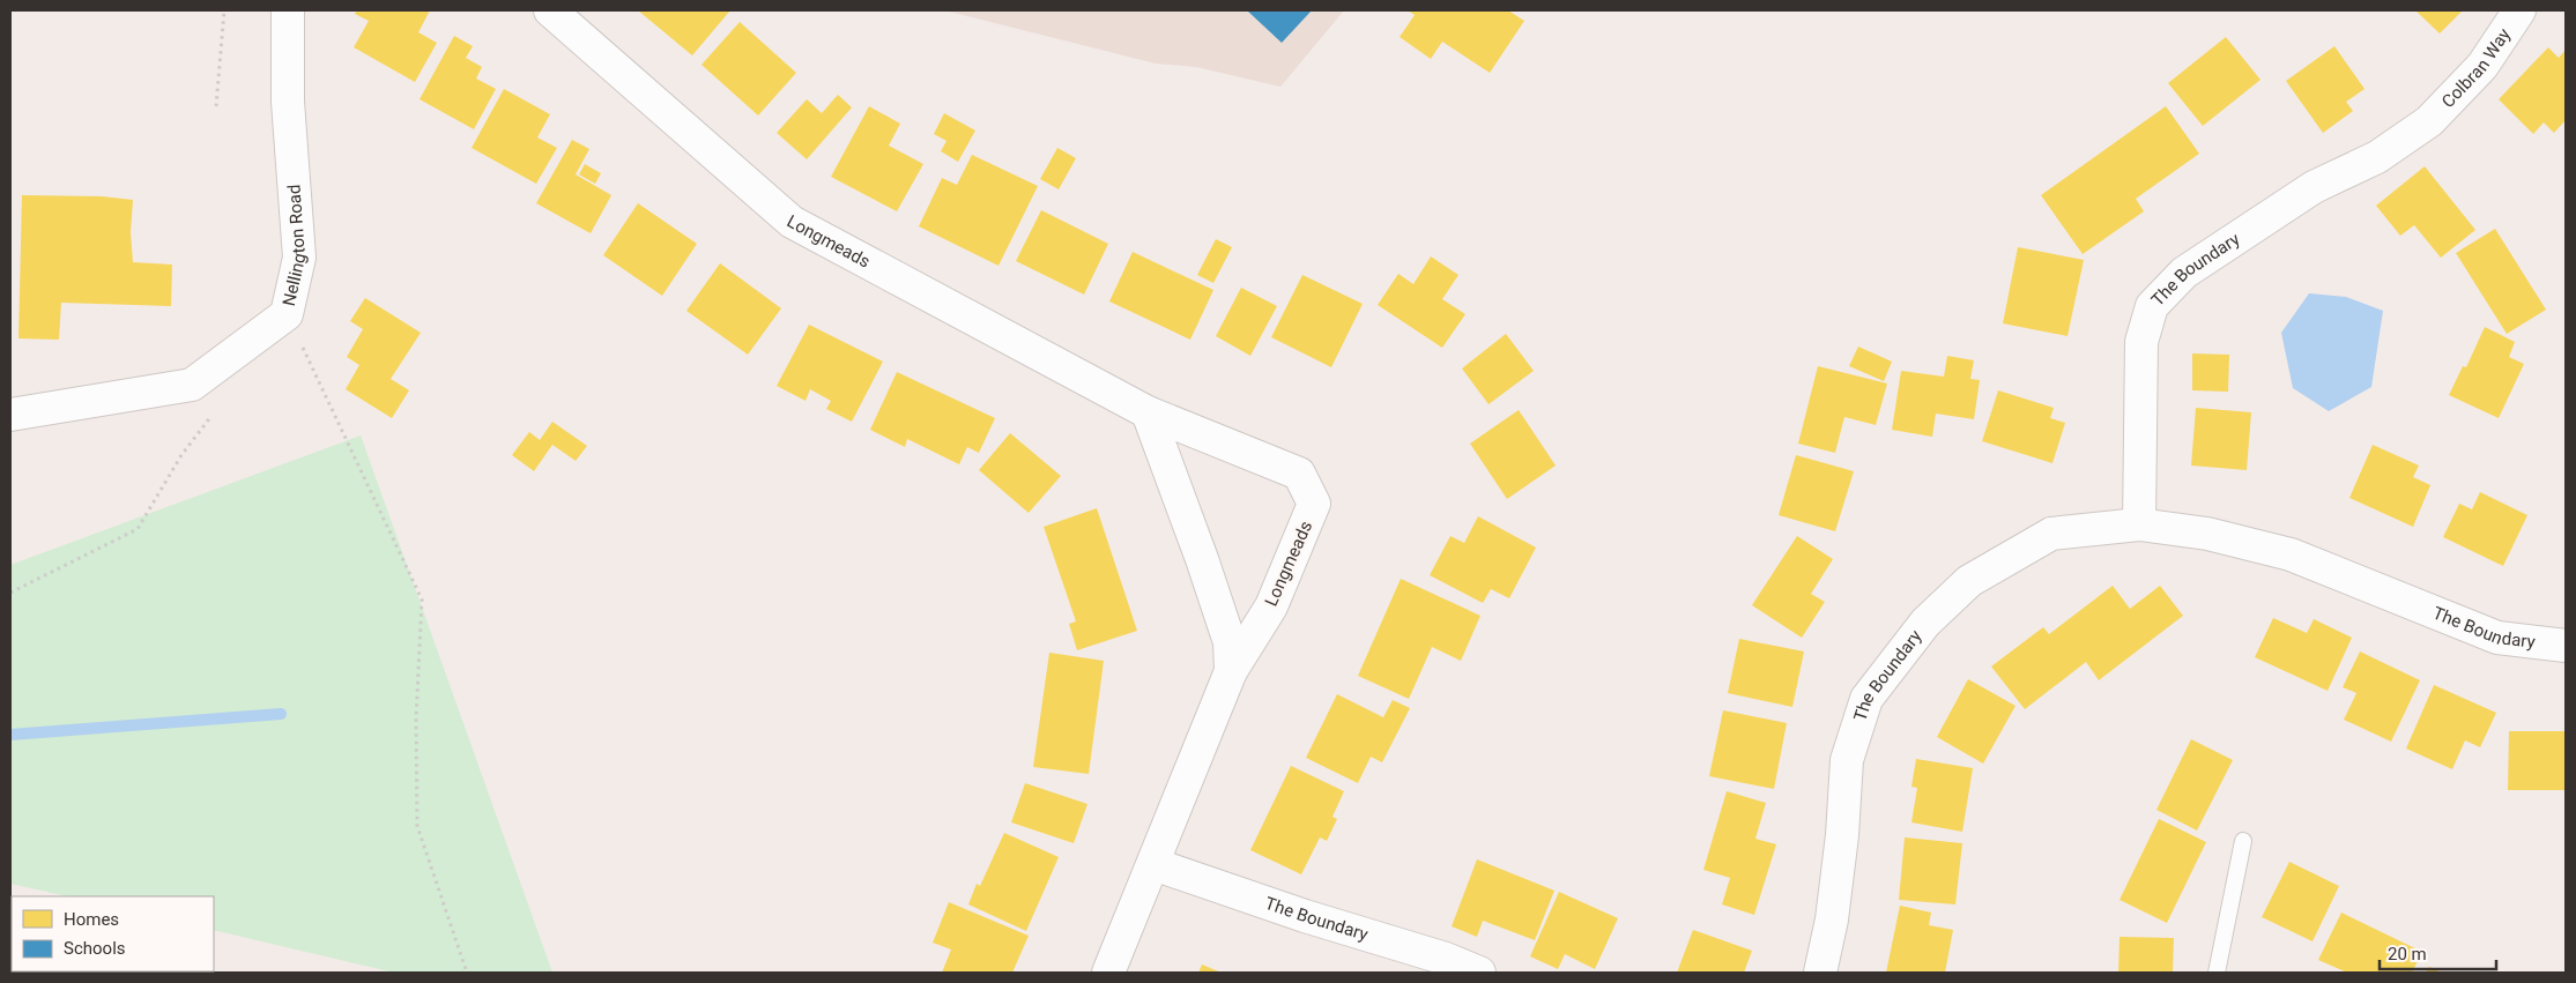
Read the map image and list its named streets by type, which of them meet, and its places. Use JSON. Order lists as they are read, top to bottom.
{
  "streets": {
    "street": [
      "Colbran Way",
      "Longmeads",
      "Nellington Road",
      "The Boundary"
    ]
  },
  "crossings": [
    ["Colbran Way", "The Boundary"],
    ["Longmeads", "The Boundary"]
  ],
  "legend": ["Homes", "Schools"],
  "scale_bar": "20 m"
}
